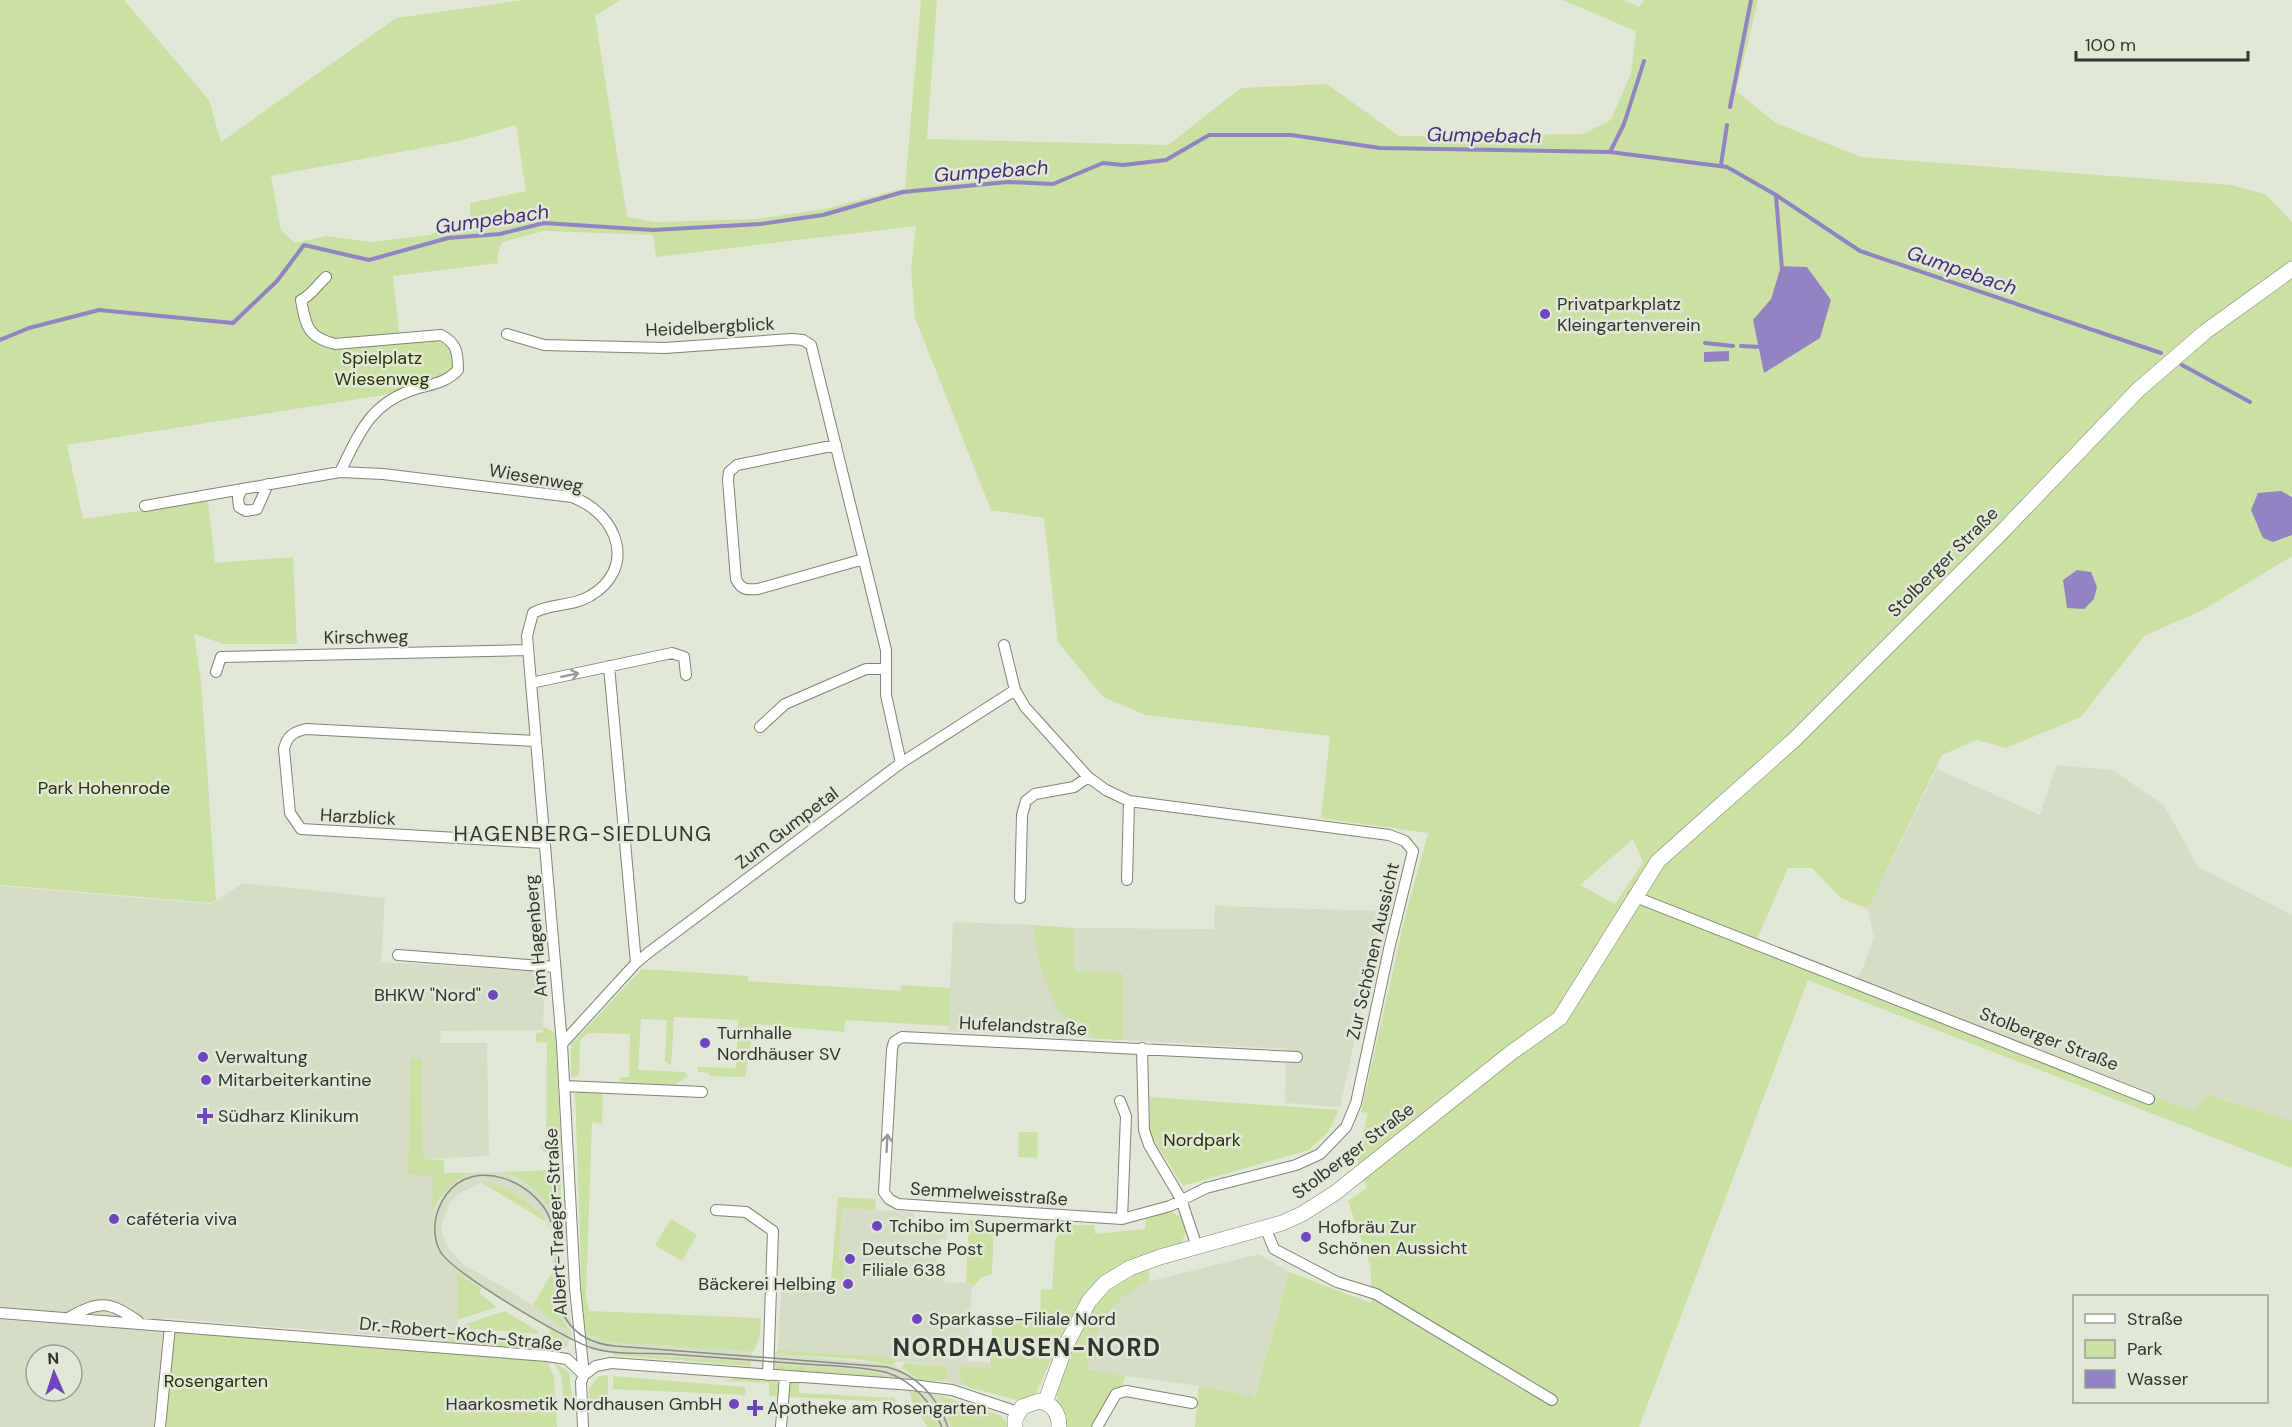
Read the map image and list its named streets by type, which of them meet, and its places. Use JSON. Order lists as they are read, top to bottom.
{
  "streets": {
    "main road": ["Stolberger Straße"],
    "street": [
      "Heidelbergblick",
      "Wiesenweg",
      "Kirschweg",
      "Harzblick",
      "Zum Gumpetal",
      "Am Hagenberg",
      "Zur Schönen Aussicht",
      "Hufelandstraße",
      "Semmelweisstraße",
      "Albert-Traeger-Straße",
      "Dr.-Robert-Koch-Straße"
    ]
  },
  "crossings": [
    ["Heidelbergblick", "Zum Gumpetal"],
    ["Wiesenweg", "Kirschweg"],
    ["Wiesenweg", "Am Hagenberg"],
    ["Kirschweg", "Am Hagenberg"],
    ["Harzblick", "Am Hagenberg"],
    ["Zum Gumpetal", "Am Hagenberg"],
    ["Zum Gumpetal", "Zur Schönen Aussicht"],
    ["Zum Gumpetal", "Albert-Traeger-Straße"],
    ["Am Hagenberg", "Albert-Traeger-Straße"],
    ["Zur Schönen Aussicht", "Semmelweisstraße"],
    ["Hufelandstraße", "Semmelweisstraße"],
    ["Albert-Traeger-Straße", "Dr.-Robert-Koch-Straße"]
  ],
  "districts": ["HAGENBERG-SIEDLUNG", "NORDHAUSEN-NORD"],
  "water": ["Gumpebach"],
  "parks": [
    "Spielplatz Wiesenweg",
    "Park Hohenrode",
    "Nordpark",
    "Rosengarten"
  ],
  "places": {
    "other": [
      "Privatparkplatz Kleingartenverein",
      "BHKW \"Nord\"",
      "Turnhalle Nordhäuser SV",
      "Verwaltung",
      "Mitarbeiterkantine",
      "caféteria viva",
      "Tchibo im Supermarkt",
      "Hofbräu Zur Schönen Aussicht",
      "Deutsche Post Filiale 638",
      "Bäckerei Helbing",
      "Sparkasse-Filiale Nord",
      "Haarkosmetik Nordhausen GmbH"
    ],
    "health": ["Südharz Klinikum", "Apotheke am Rosengarten"]
  },
  "legend": ["Straße", "Park", "Wasser"],
  "scale_bar": "100 m",
  "north": "top"
}
